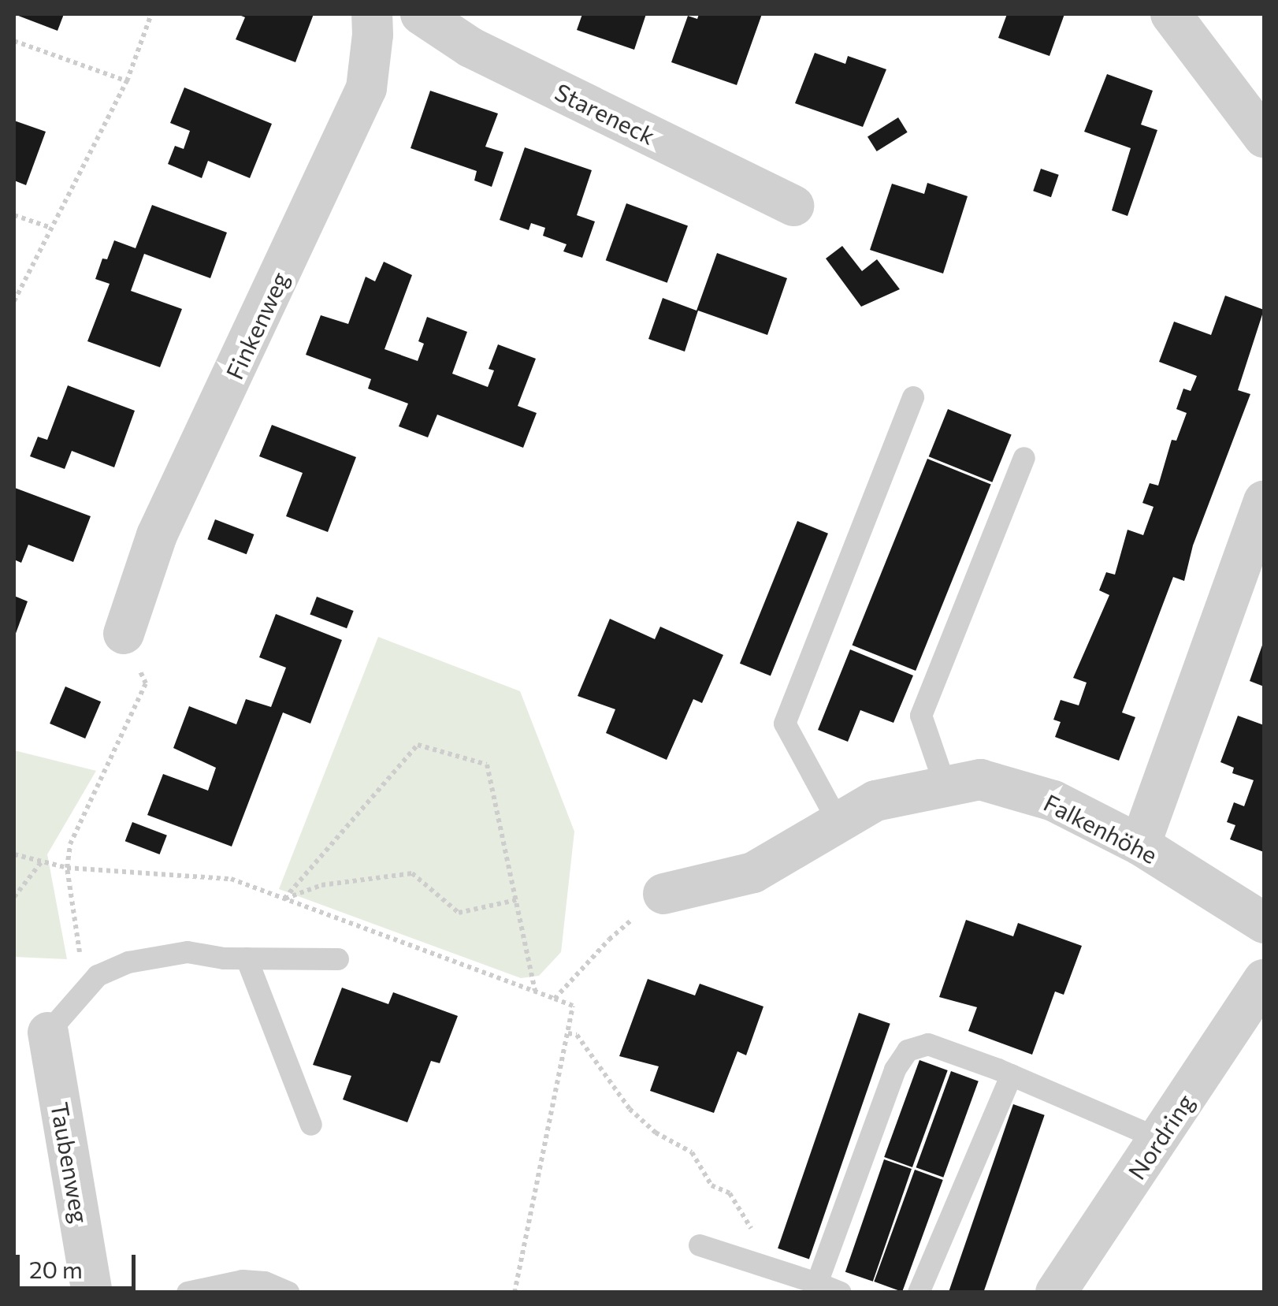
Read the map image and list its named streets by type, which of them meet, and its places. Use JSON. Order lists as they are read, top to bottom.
{
  "streets": {
    "street": [
      "Stareneck",
      "Finkenweg",
      "Falkenhöhe",
      "Nordring",
      "Taubenweg"
    ]
  },
  "scale_bar": "20 m"
}
